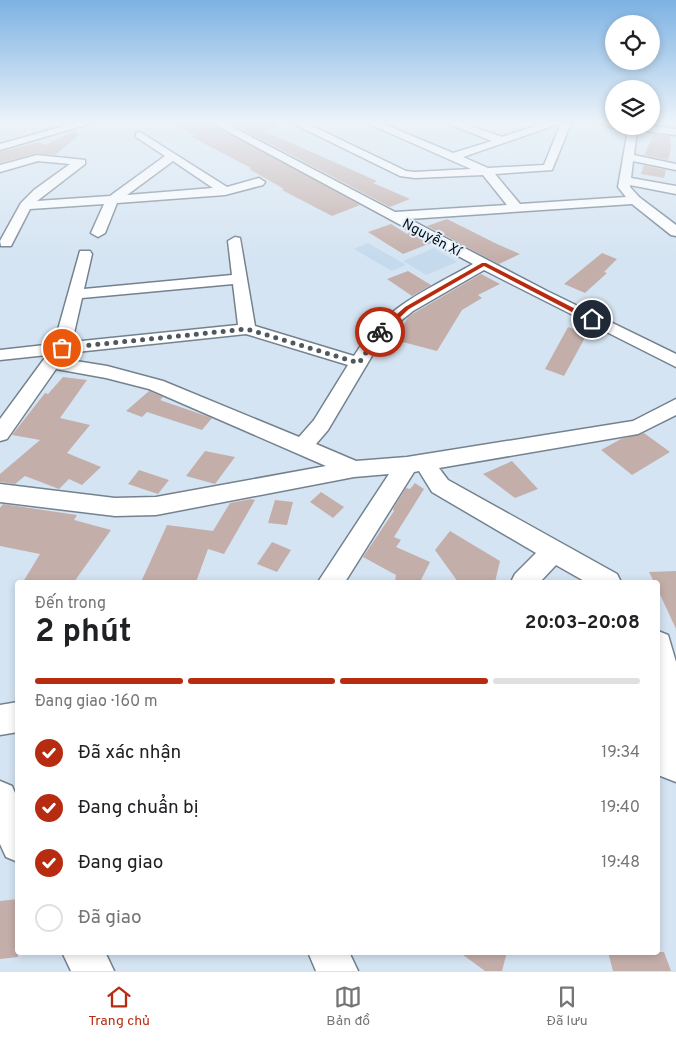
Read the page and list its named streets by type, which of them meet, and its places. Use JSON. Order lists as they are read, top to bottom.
{
  "streets": {
    "street": ["Nguyễn Xí"]
  },
  "page": {
    "heading": ["2 phút", "Đến trong", "20:03–20:08"],
    "bar": "Đang giao · 160 m",
    "list": [
      ["Đã xác nhận", "19:34"],
      ["Đang chuẩn bị", "19:40"],
      ["Đang giao", "19:48"],
      "Đã giao"
    ],
    "tabs": ["Trang chủ", "Bản đồ", "Đã lưu"]
  }
}
